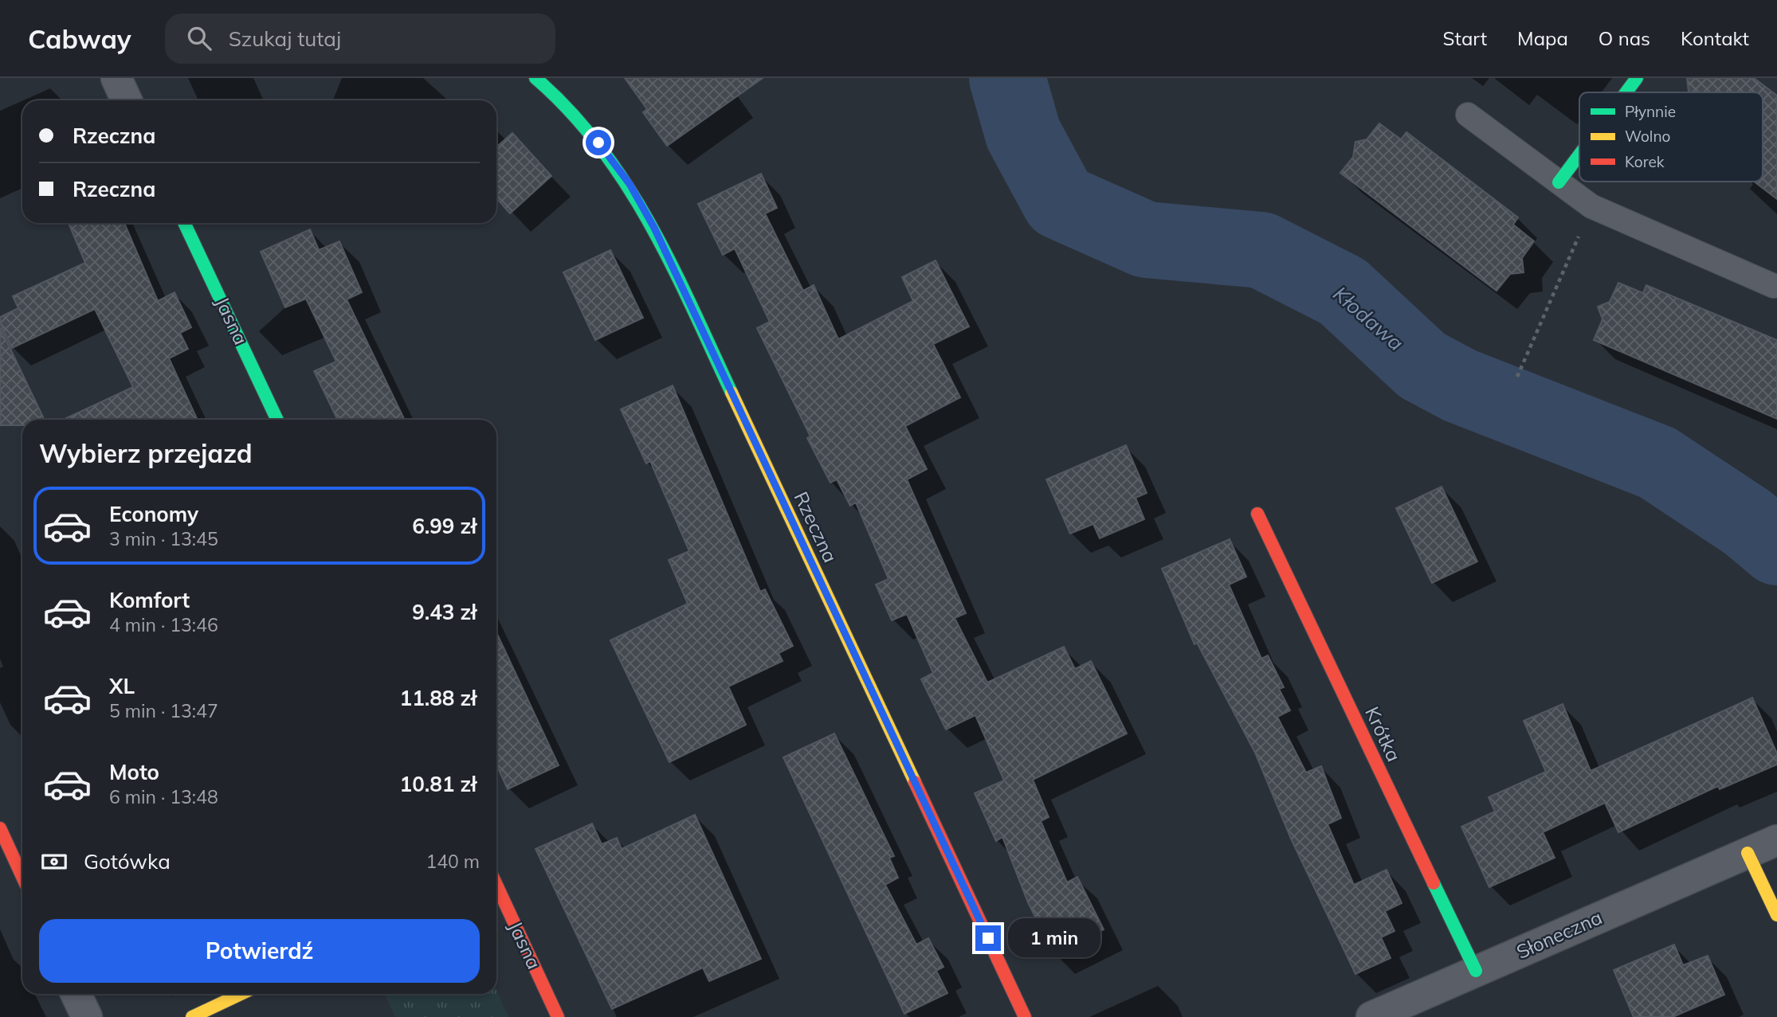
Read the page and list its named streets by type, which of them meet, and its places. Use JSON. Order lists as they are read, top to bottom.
{
  "streets": {
    "street": [
      "Jasna",
      "Rzeczna",
      "Krótka",
      "Słoneczna"
    ]
  },
  "crossings": [
    ["Krótka", "Słoneczna"]
  ],
  "water": ["Kłodawa"],
  "legend": ["Płynnie", "Wolno", "Korek"],
  "page": {
    "header": "Cabway",
    "search": "Szukaj tutaj",
    "nav": [
      "Start",
      "Mapa",
      "O nas",
      "Kontakt"
    ],
    "banner": ["Rzeczna", "Rzeczna"],
    "heading": "Wybierz przejazd",
    "list": [
      {
        "name": "Economy",
        "note": "3 min · 13:45",
        "value": "6.99 zł"
      },
      {
        "name": "Komfort",
        "note": "4 min · 13:46",
        "value": "9.43 zł"
      },
      {
        "name": "XL",
        "note": "5 min · 13:47",
        "value": "11.88 zł"
      },
      {
        "name": "Moto",
        "note": "6 min · 13:48",
        "value": "10.81 zł"
      }
    ],
    "pay": ["Gotówka", "140 m"],
    "buttons": "Potwierdź",
    "bubble": "1 min"
  }
}
